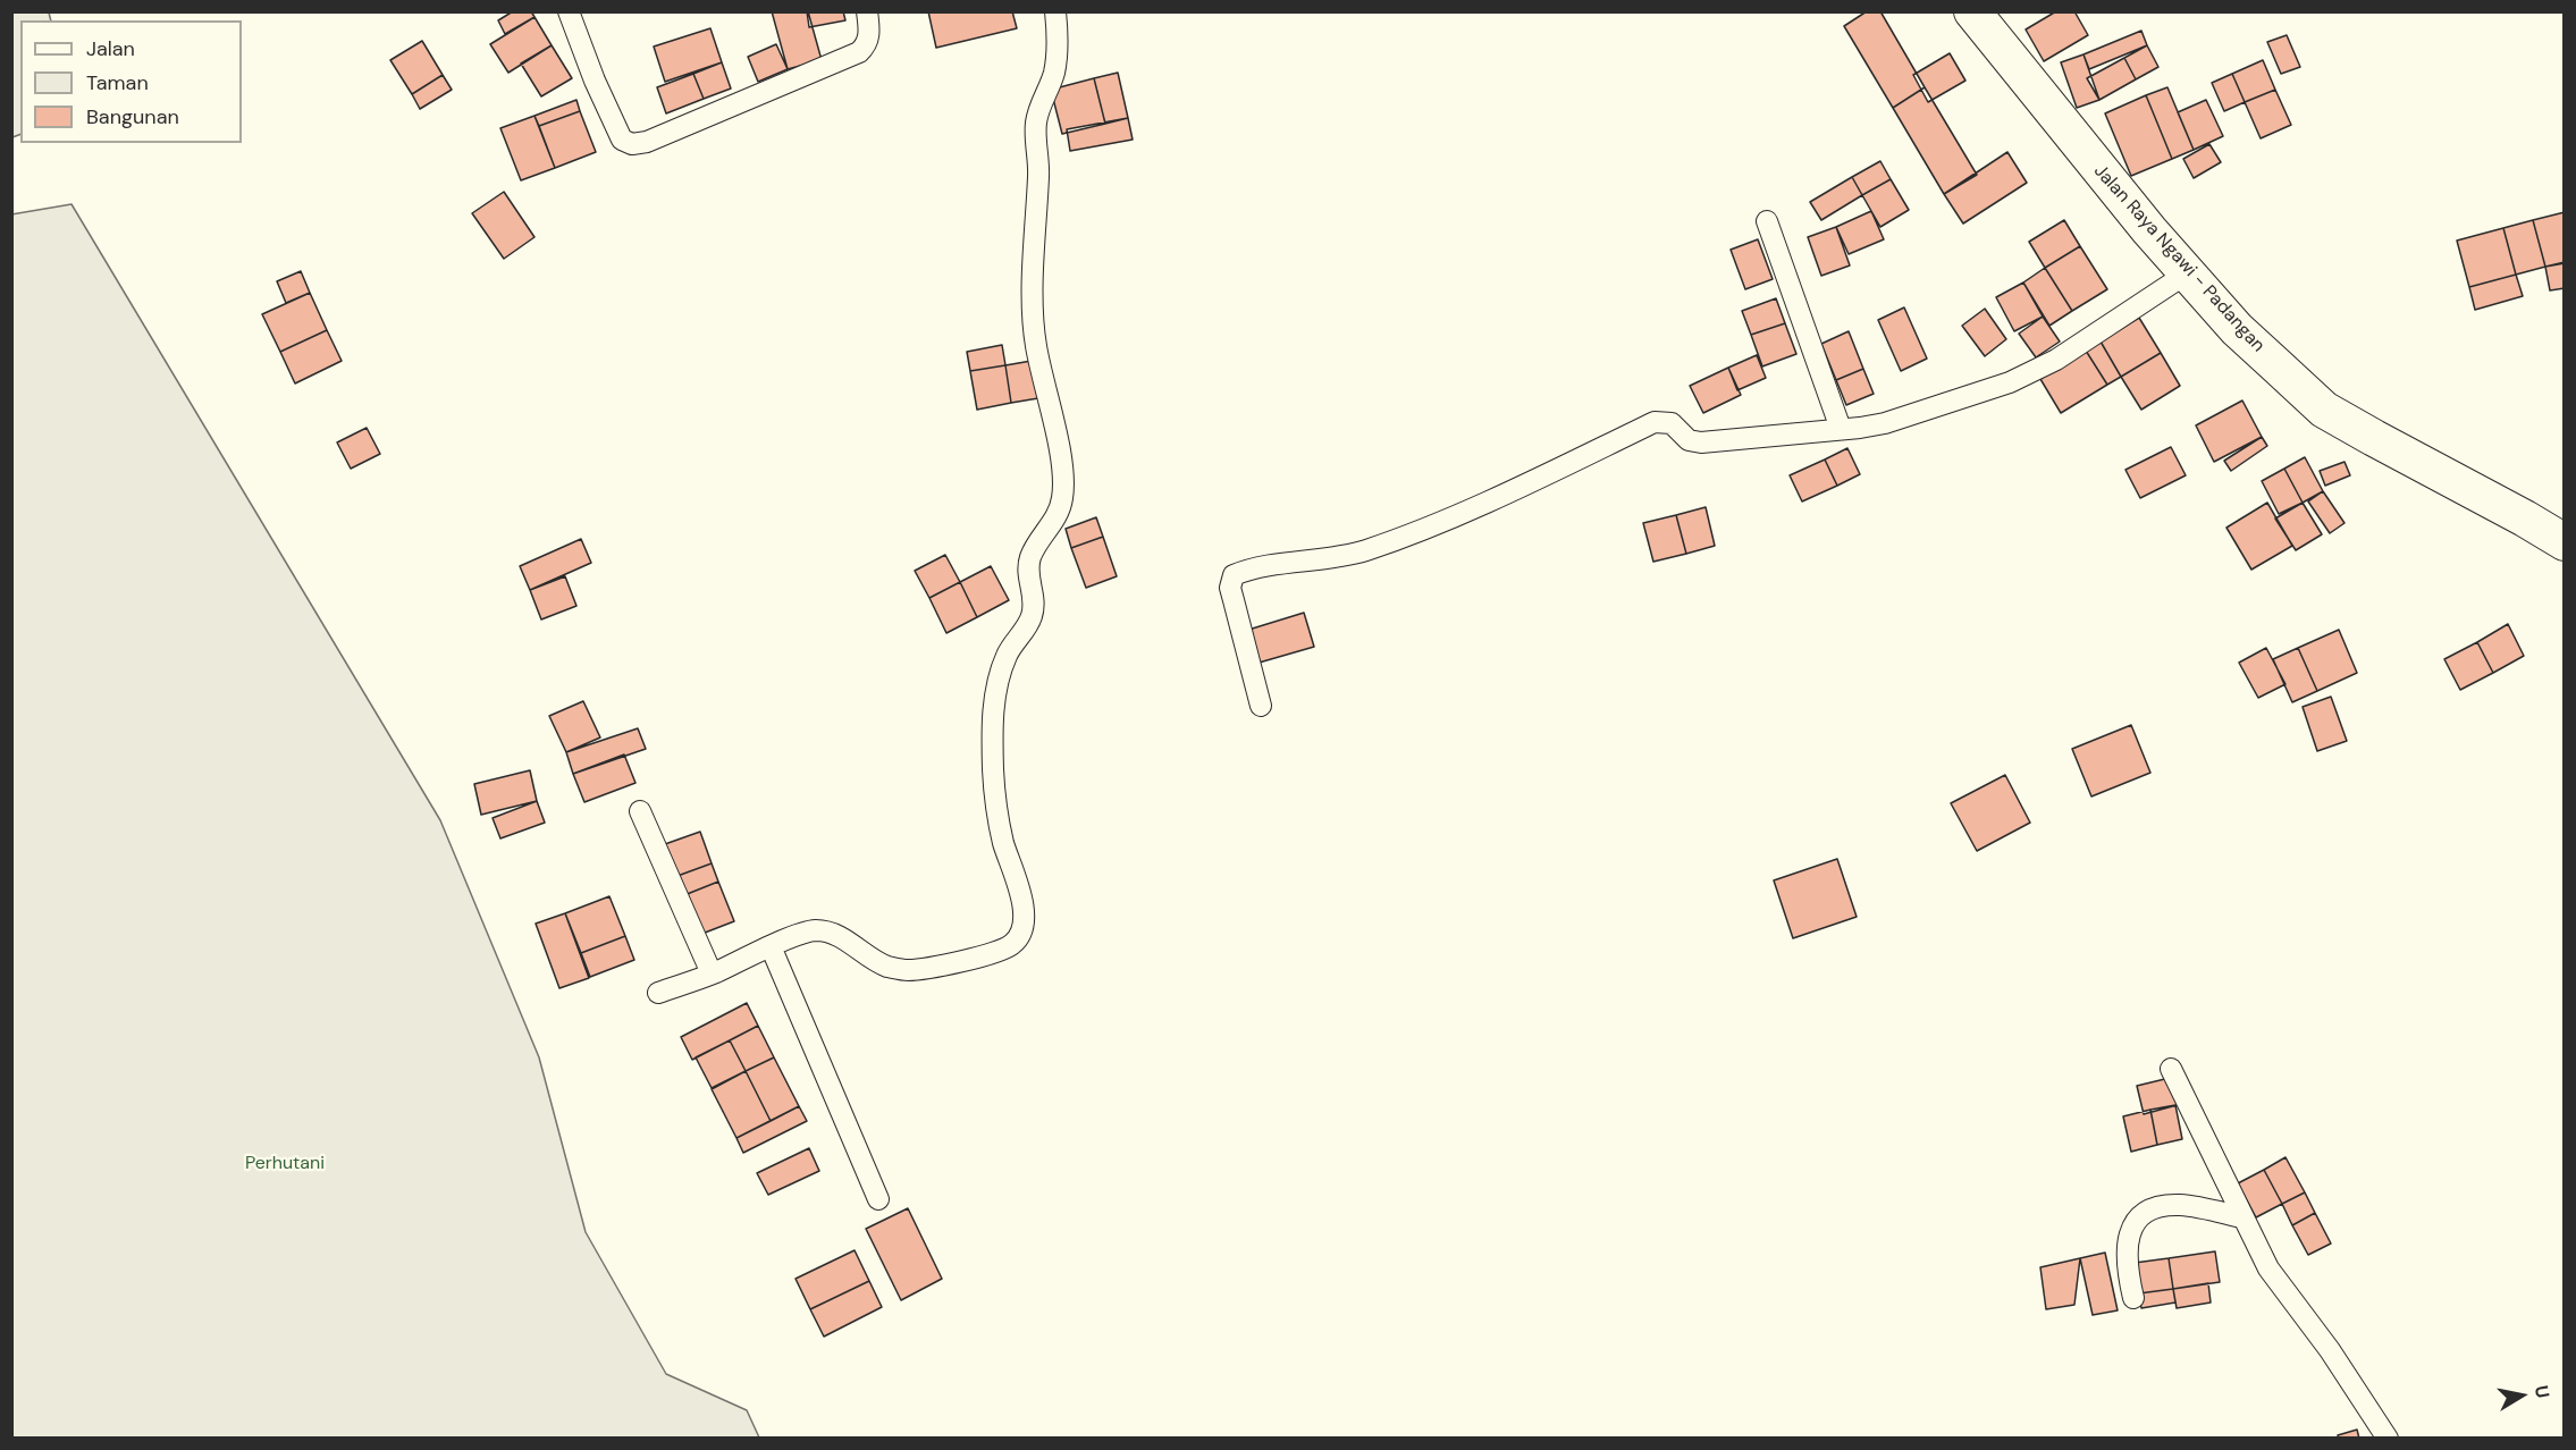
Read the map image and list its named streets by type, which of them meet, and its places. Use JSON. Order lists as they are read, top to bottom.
{
  "streets": {
    "highway": ["Jalan Raya Ngawi - Padangan"]
  },
  "parks": ["Perhutani"],
  "legend": ["Jalan", "Taman", "Bangunan"],
  "north": "right"
}
